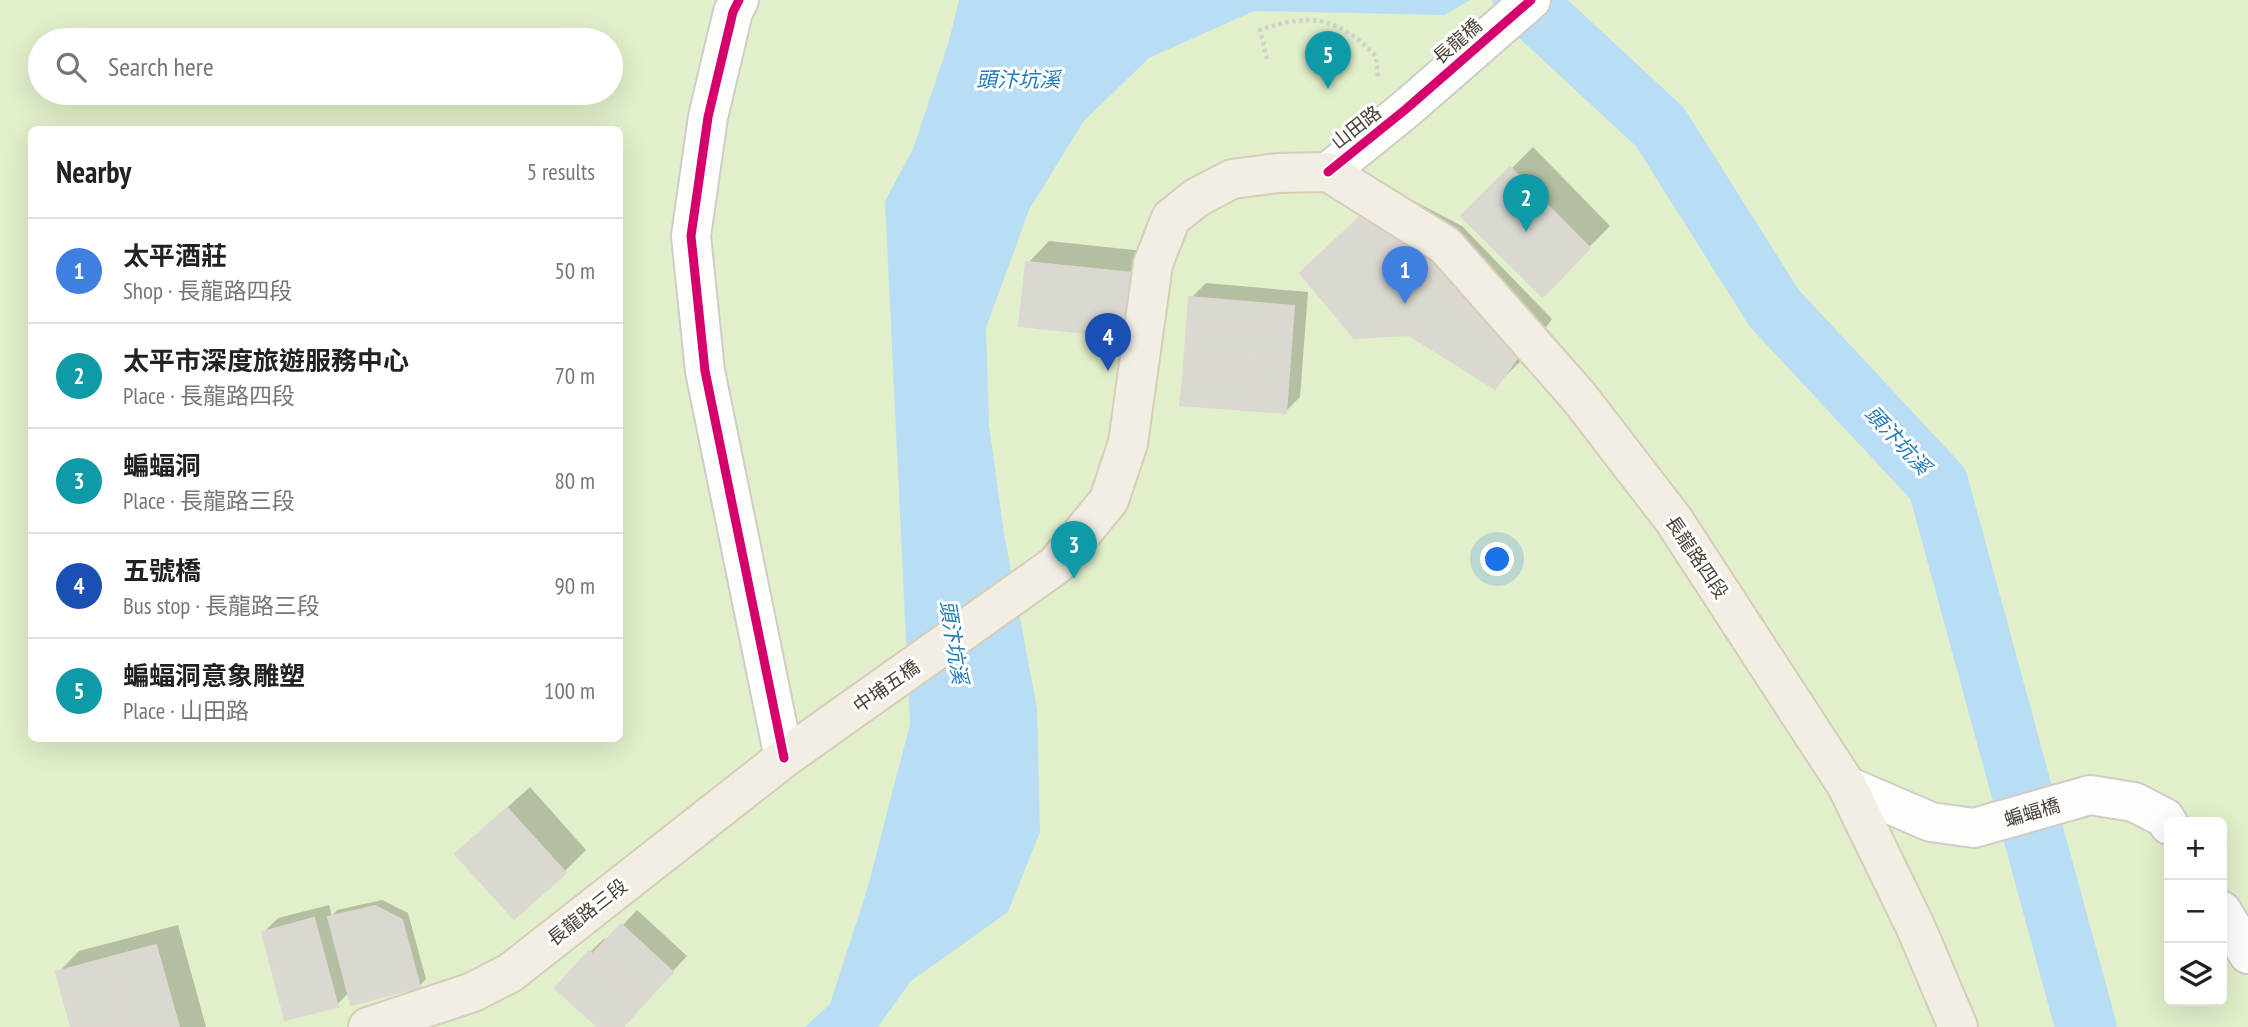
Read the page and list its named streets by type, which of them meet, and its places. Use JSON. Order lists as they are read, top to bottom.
{
  "streets": {
    "main road": ["長龍路四段", "中埔五橋", "長龍路三段"],
    "street": ["長龍橋", "山田路", "蝙蝠橋"]
  },
  "crossings": [
    ["長龍橋", "山田路"],
    ["山田路", "長龍路四段"],
    ["山田路", "中埔五橋"],
    ["長龍路四段", "中埔五橋"],
    ["長龍路四段", "蝙蝠橋"],
    ["中埔五橋", "長龍路三段"]
  ],
  "water": ["頭汴坑溪"],
  "page": {
    "search": "Search here",
    "pins": [
      "5",
      "2",
      "1",
      "4",
      "3"
    ],
    "heading": ["Nearby", "5 results"],
    "list": [
      {
        "mark": "1",
        "name": "太平酒莊",
        "note": "Shop · 長龍路四段",
        "value": "50 m"
      },
      {
        "mark": "2",
        "name": "太平市深度旅遊服務中心",
        "note": "Place · 長龍路四段",
        "value": "70 m"
      },
      {
        "mark": "3",
        "name": "蝙蝠洞",
        "note": "Place · 長龍路三段",
        "value": "80 m"
      },
      {
        "mark": "4",
        "name": "五號橋",
        "note": "Bus stop · 長龍路三段",
        "value": "90 m"
      },
      {
        "mark": "5",
        "name": "蝙蝠洞意象雕塑",
        "note": "Place · 山田路",
        "value": "100 m"
      }
    ],
    "map_buttons": ["+", "−"]
  }
}
